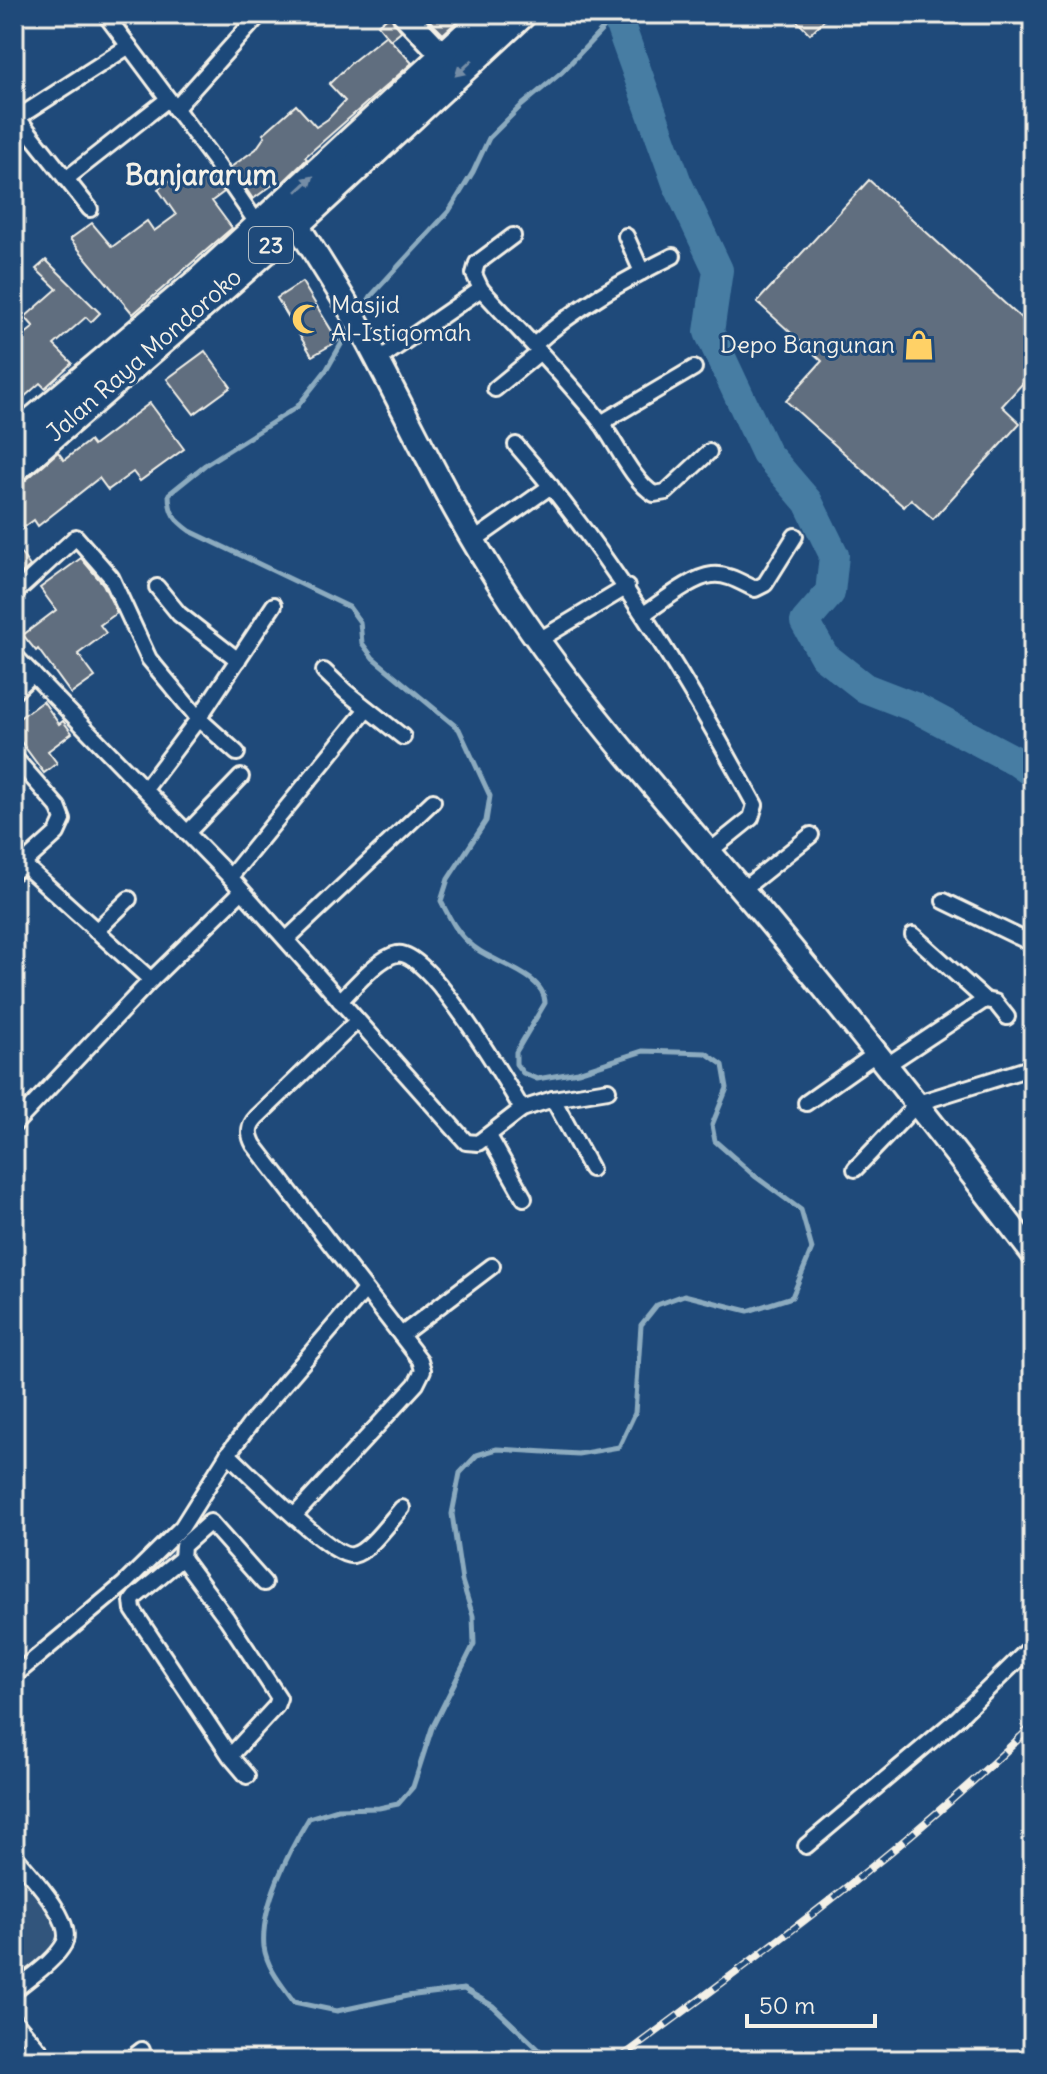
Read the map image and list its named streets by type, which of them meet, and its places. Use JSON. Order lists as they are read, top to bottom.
{
  "streets": {
    "highway": ["23", "Jalan Raya Mondoroko"]
  },
  "districts": ["Banjararum"],
  "places": {
    "mosque": ["Masjid Al-Istiqomah"],
    "shop": ["Depo Bangunan"]
  },
  "scale_bar": "50 m"
}
